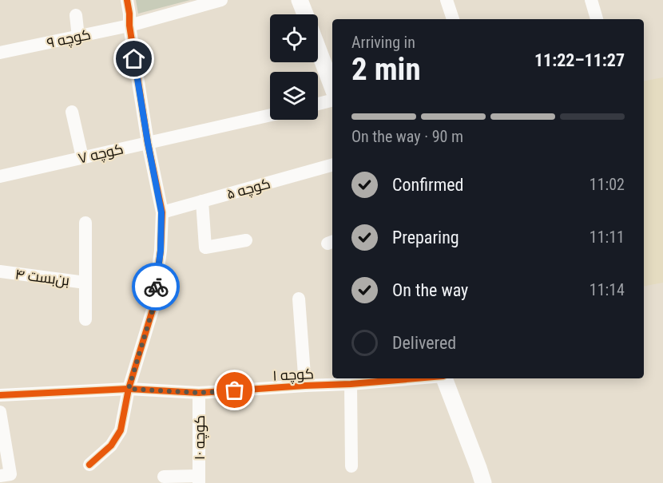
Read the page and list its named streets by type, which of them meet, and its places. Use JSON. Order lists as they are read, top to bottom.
{
  "streets": {
    "street": [
      "کوچه ۹",
      "کوچه ۷",
      "کوچه ۵",
      "بن‌بست ۴",
      "کوچه ۱",
      "کوچه ۱۰"
    ]
  },
  "crossings": [
    ["کوچه ۱", "کوچه ۱۰"]
  ],
  "page": {
    "heading": ["2 min", "Arriving in", "11:22–11:27"],
    "bar": "On the way · 90 m",
    "list": [
      ["Confirmed", "11:02"],
      ["Preparing", "11:11"],
      ["On the way", "11:14"],
      "Delivered"
    ]
  }
}
